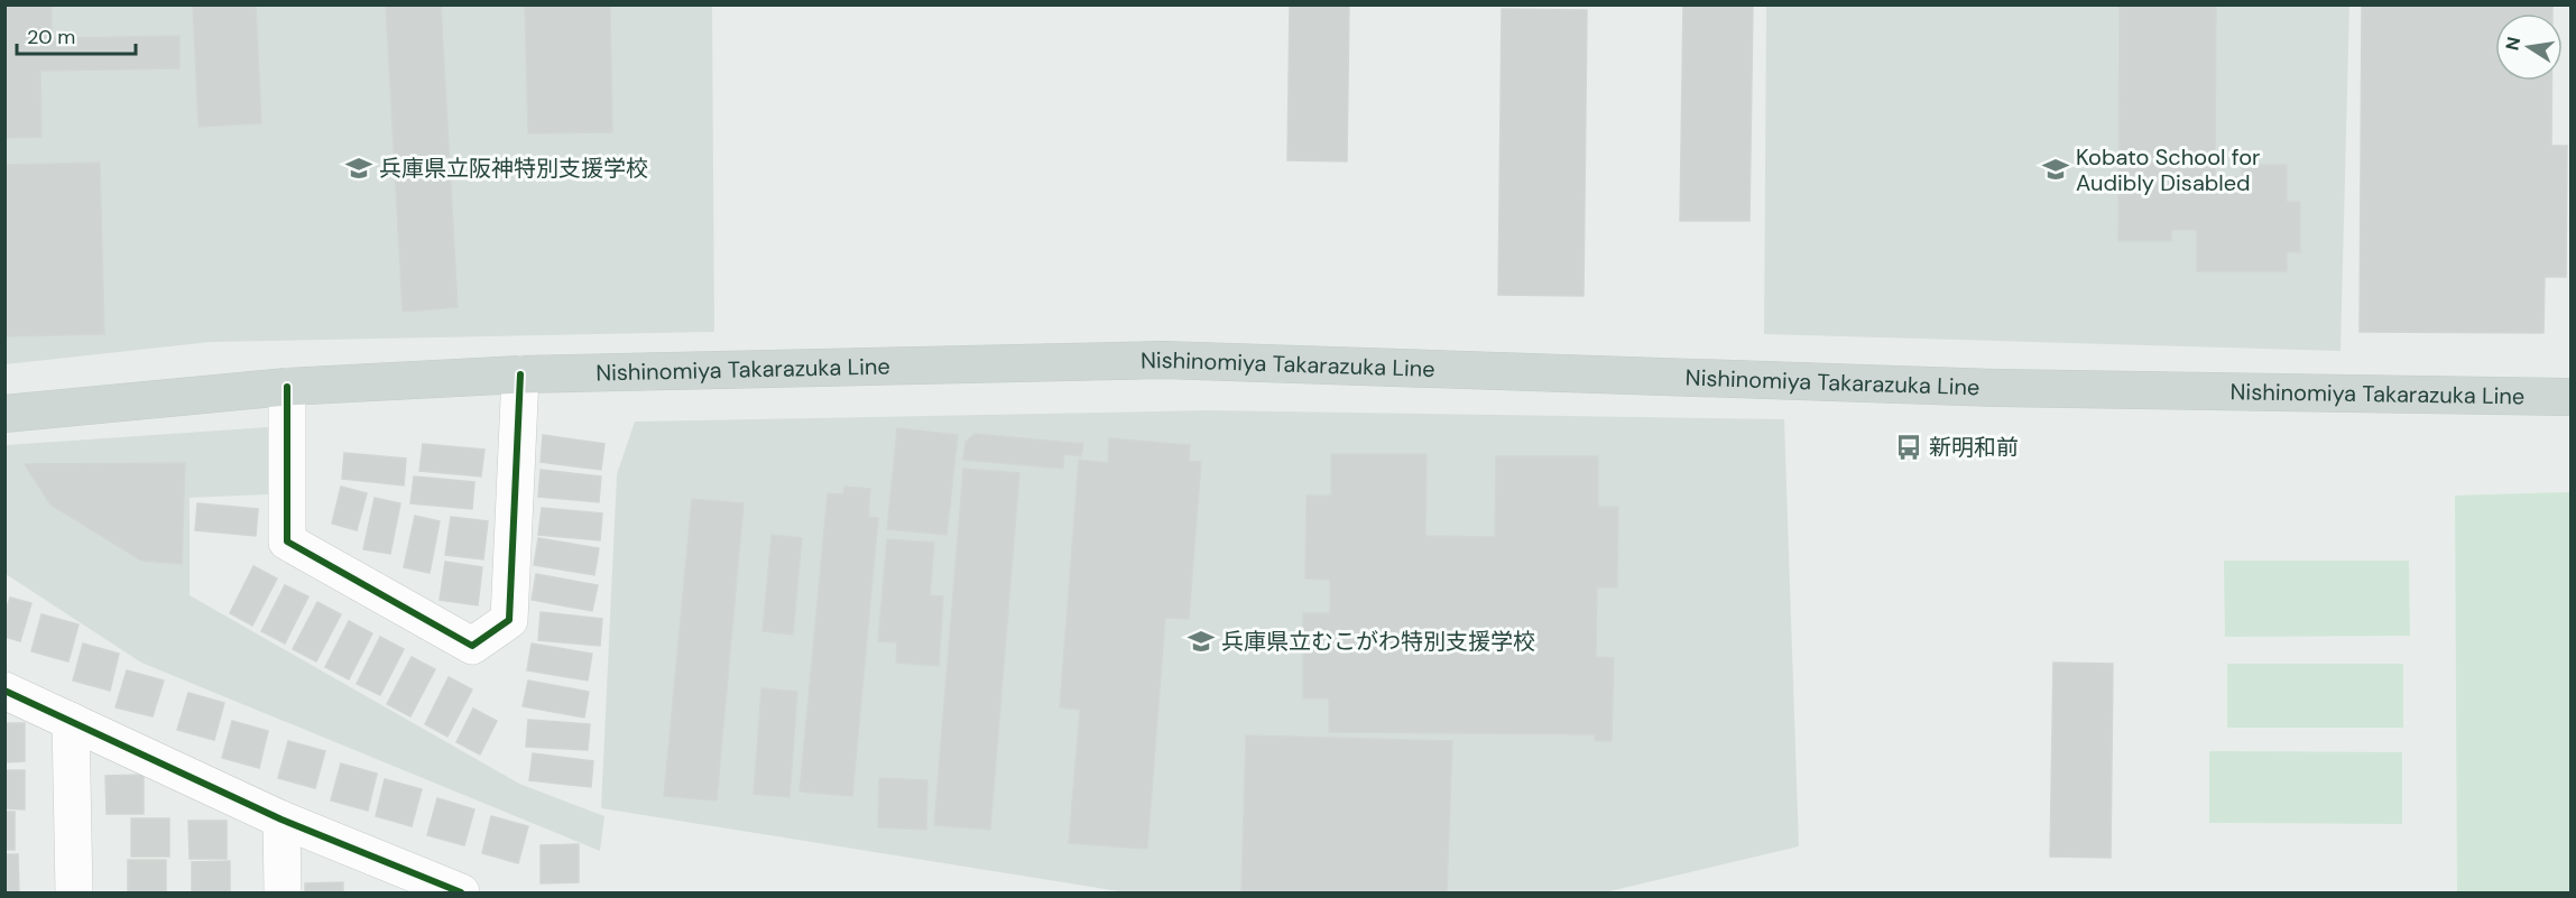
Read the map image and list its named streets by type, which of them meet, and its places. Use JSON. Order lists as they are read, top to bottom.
{
  "streets": {
    "main road": ["Nishinomiya Takarazuka Line"]
  },
  "places": {
    "school or university": ["兵庫県立阪神特別支援学校", "Kobato School for Audibly Disabled", "兵庫県立むこがわ特別支援学校"],
    "bus stop": ["新明和前"]
  },
  "scale_bar": "20 m",
  "north": "left"
}
